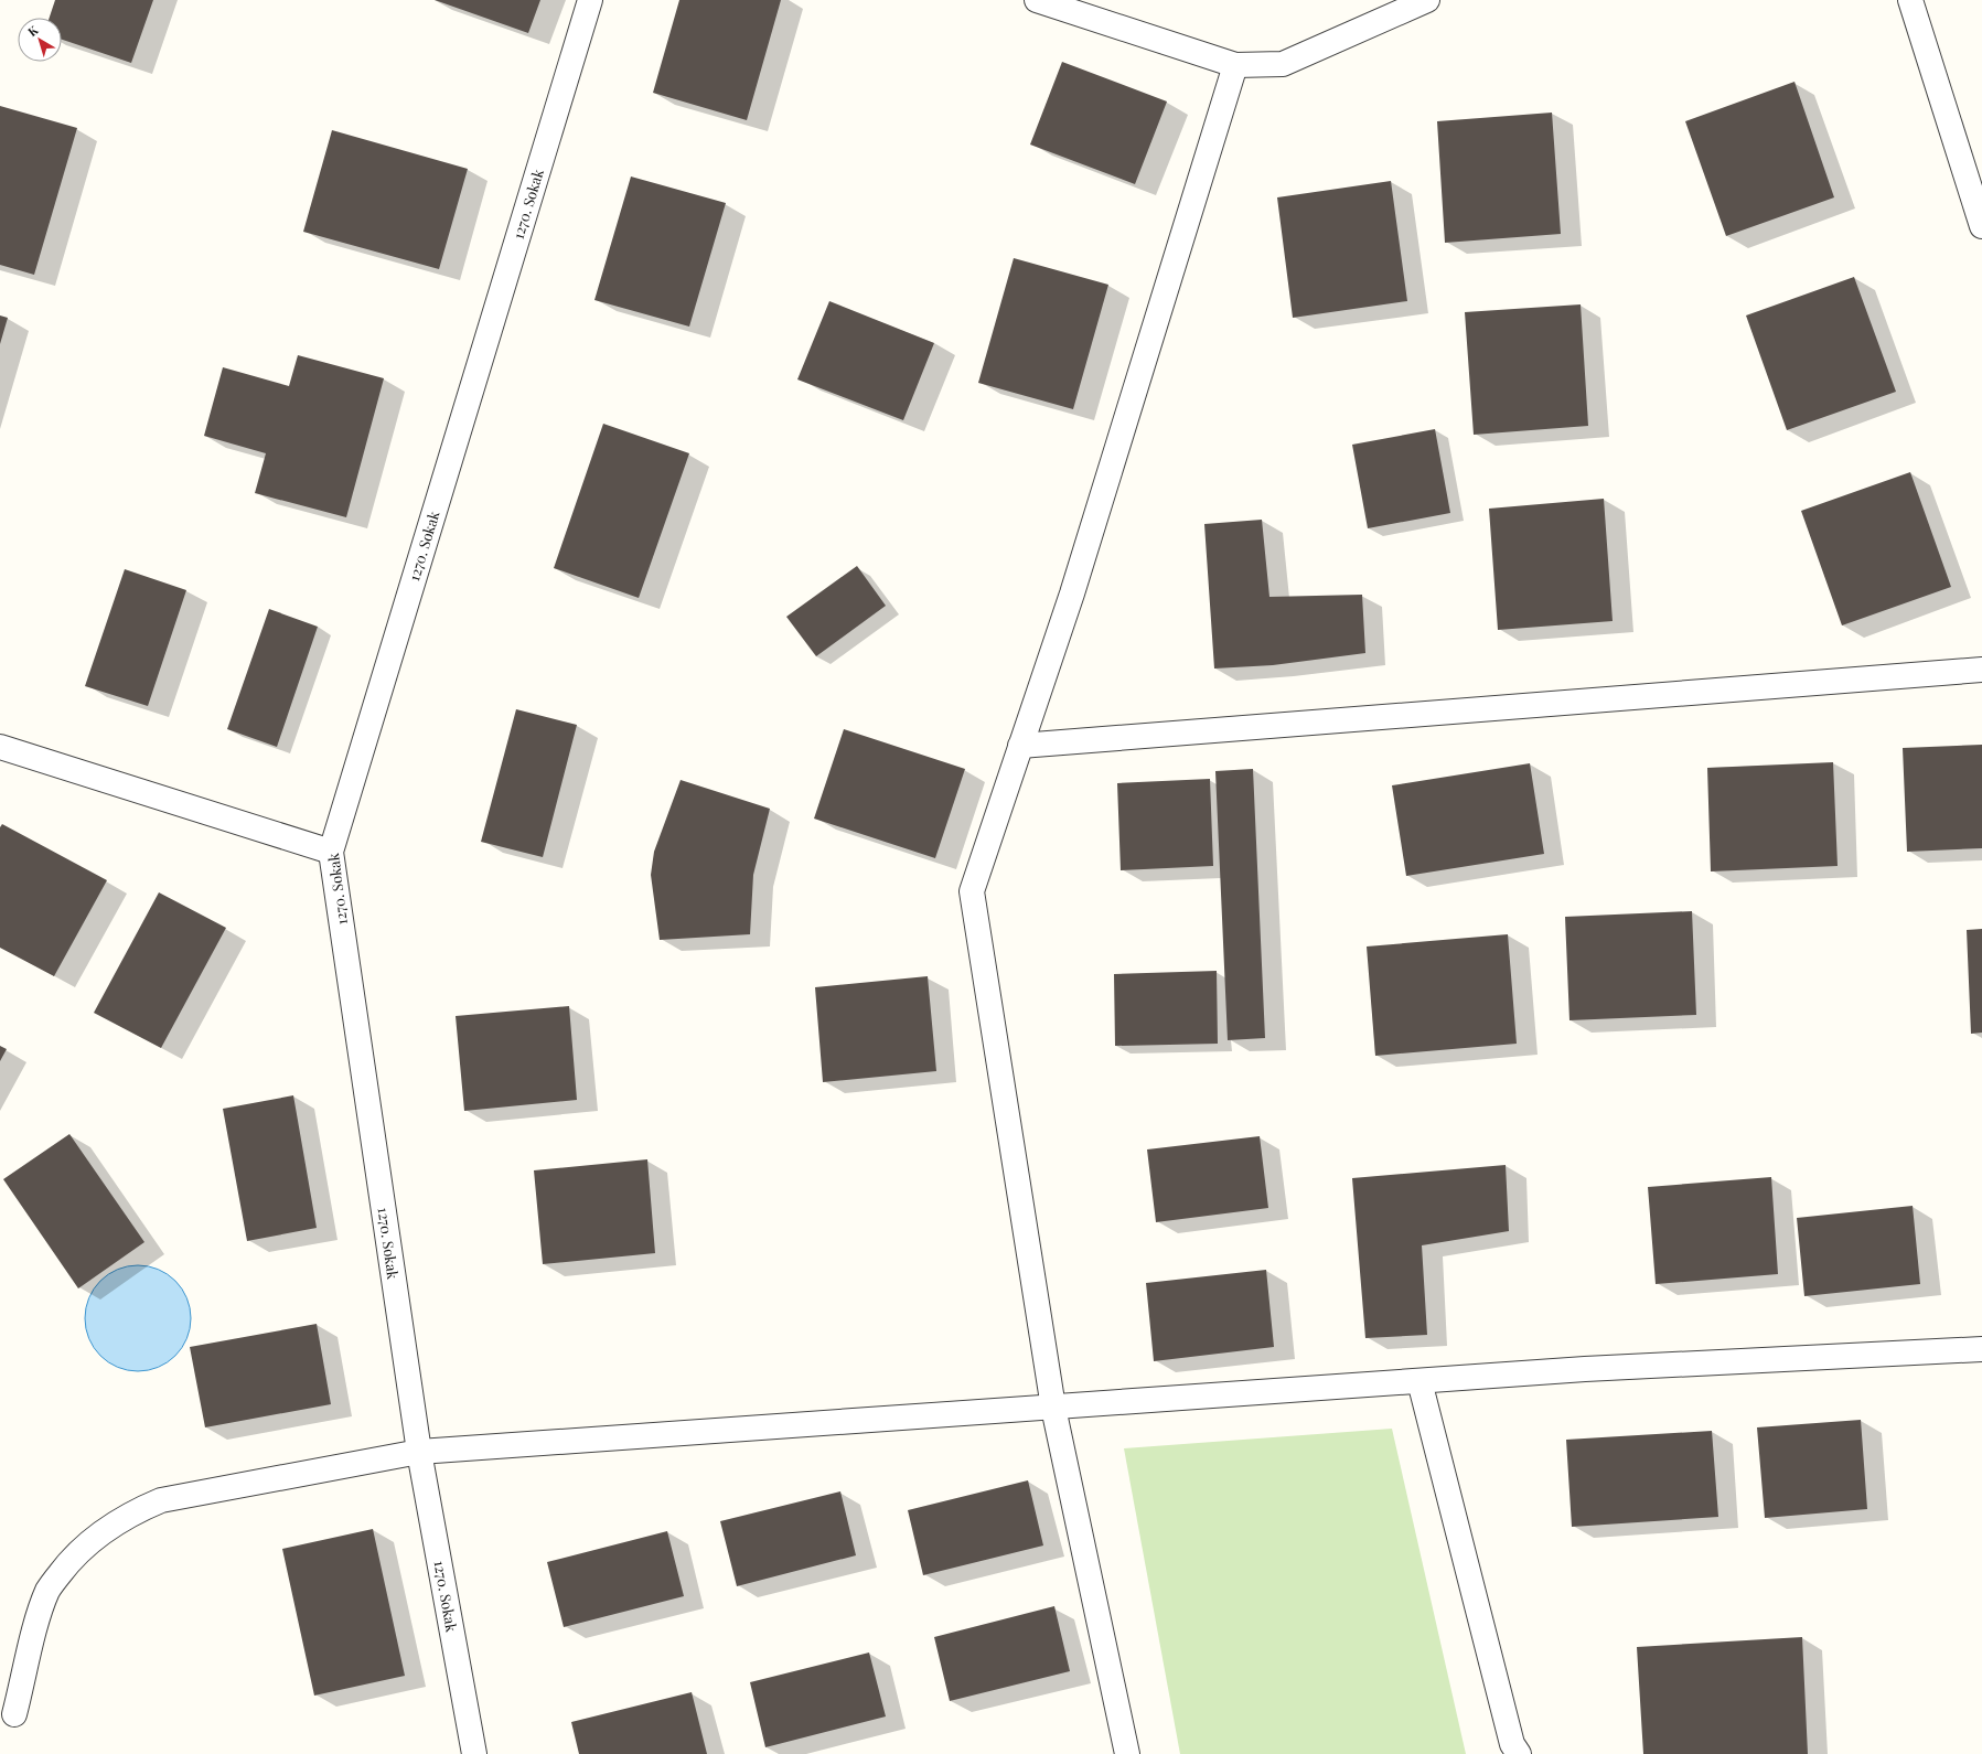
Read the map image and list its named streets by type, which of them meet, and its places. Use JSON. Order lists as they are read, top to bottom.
{
  "streets": {
    "street": ["1270. Sokak"]
  },
  "north": "top left"
}
